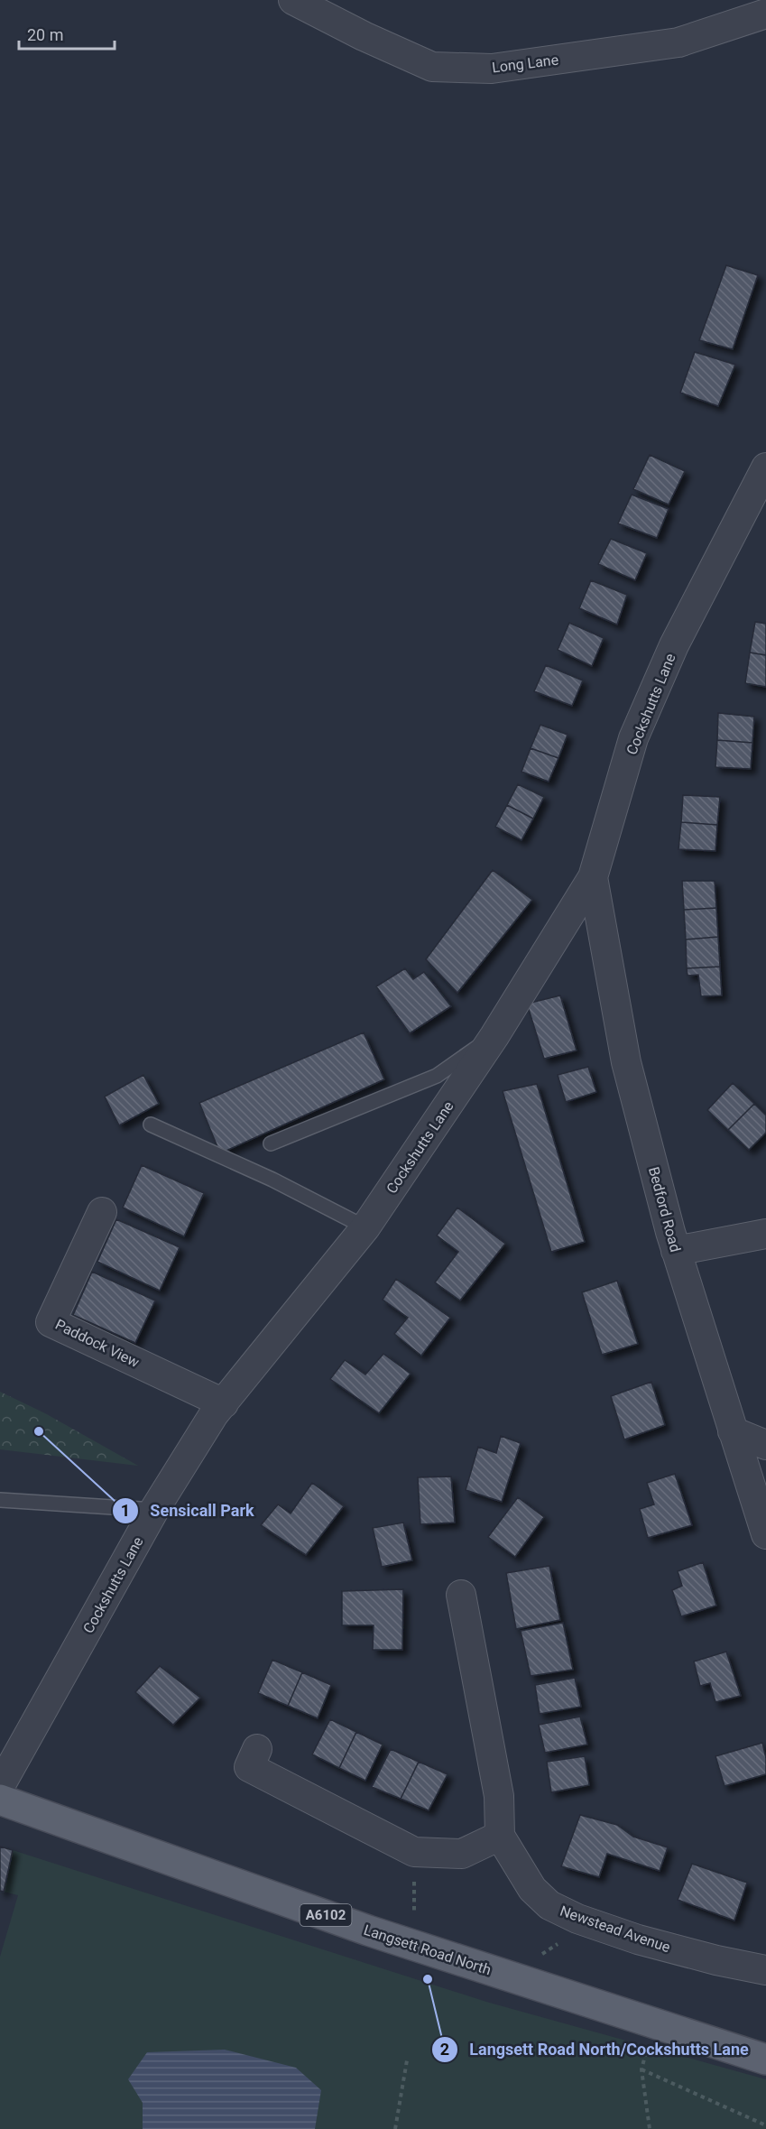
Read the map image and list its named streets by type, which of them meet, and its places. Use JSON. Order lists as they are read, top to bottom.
{
  "streets": {
    "main road": ["A6102", "Langsett Road North"],
    "street": [
      "Long Lane",
      "Cockshutts Lane",
      "Bedford Road",
      "Paddock View",
      "Newstead Avenue"
    ]
  },
  "crossings": [
    ["Cockshutts Lane", "Bedford Road"],
    ["Cockshutts Lane", "Paddock View"]
  ],
  "places": ["Sensicall Park", "Langsett Road North/Cockshutts Lane"],
  "scale_bar": "20 m"
}
